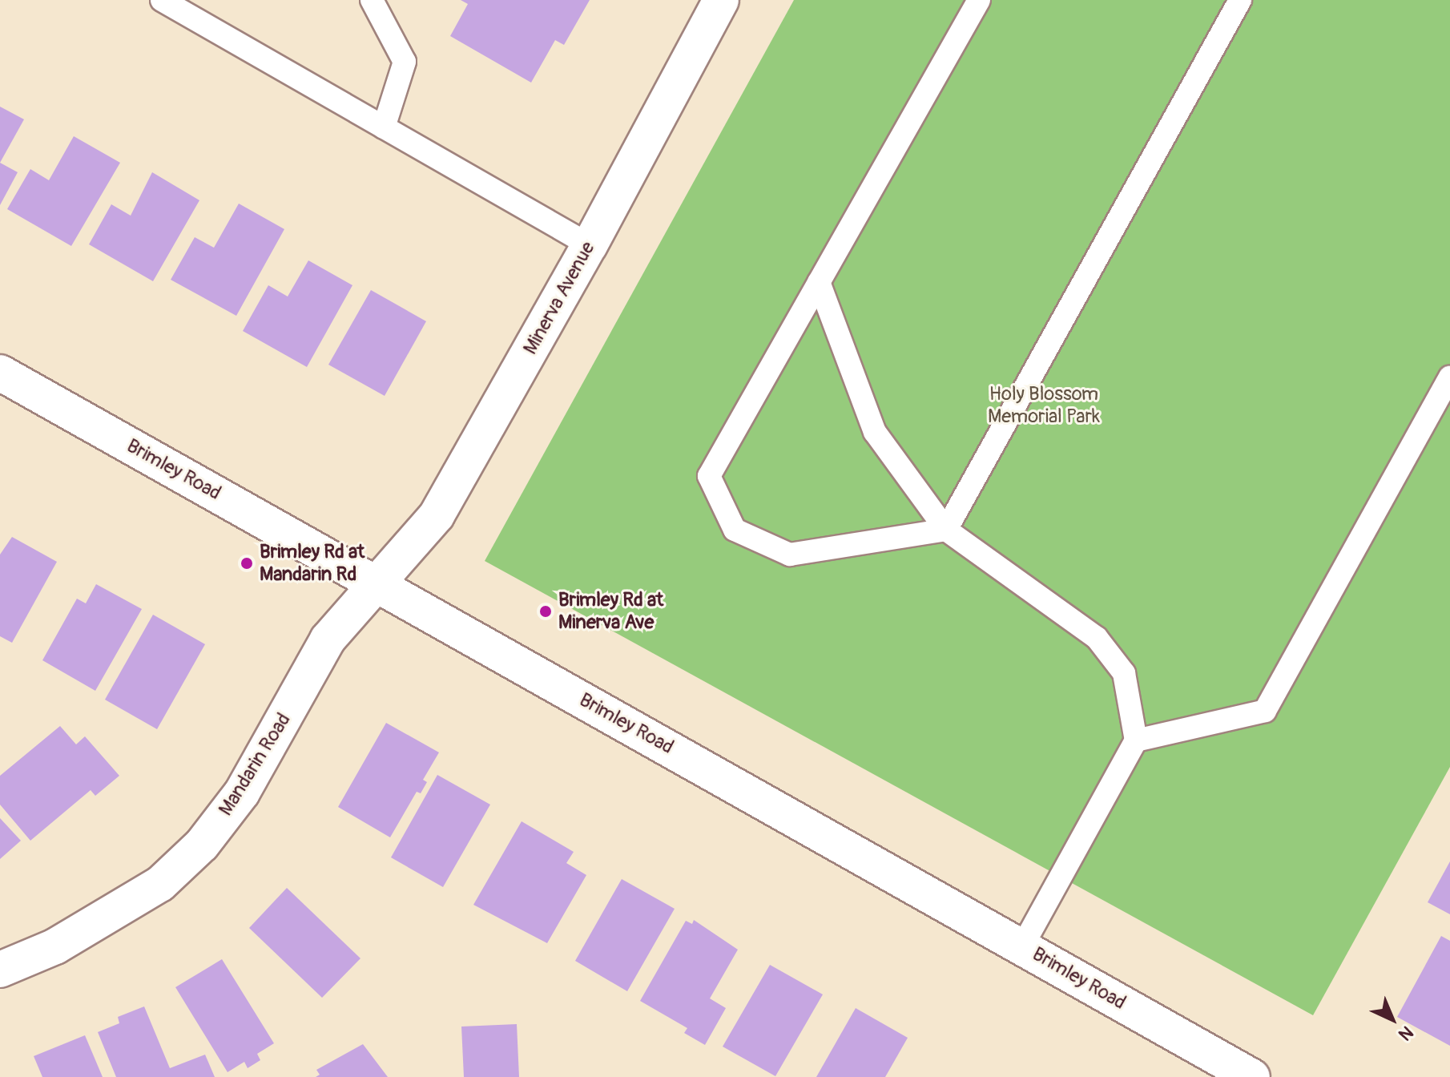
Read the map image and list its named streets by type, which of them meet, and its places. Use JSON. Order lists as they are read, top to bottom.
{
  "streets": {
    "main road": ["Minerva Avenue", "Brimley Road", "Mandarin Road"]
  },
  "crossings": [
    ["Minerva Avenue", "Brimley Road"],
    ["Minerva Avenue", "Mandarin Road"],
    ["Brimley Road", "Mandarin Road"]
  ],
  "parks": ["Holy Blossom Memorial Park"],
  "places": ["Brimley Rd at Mandarin Rd", "Brimley Rd at Minerva Ave"],
  "north": "bottom right"
}
